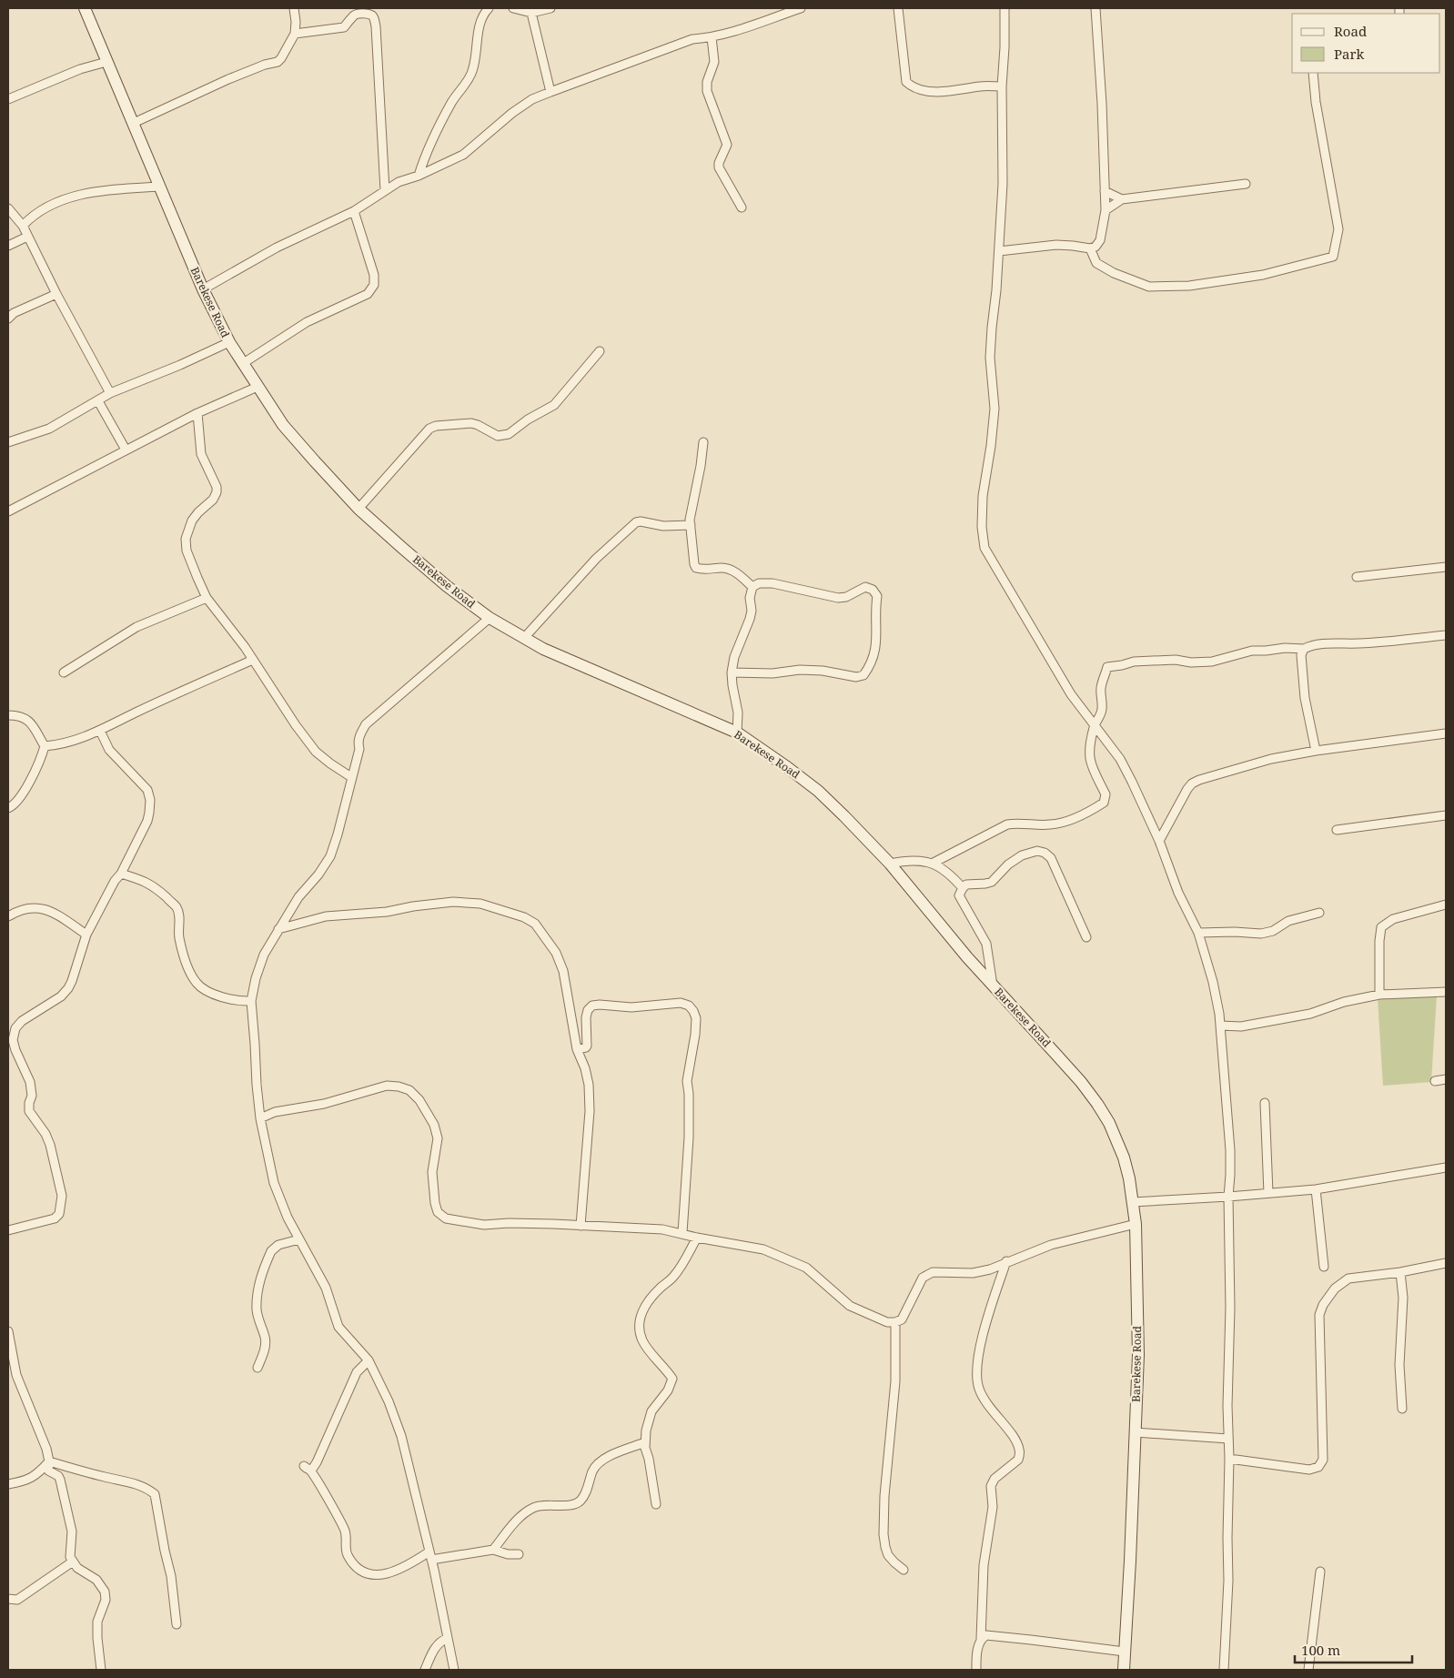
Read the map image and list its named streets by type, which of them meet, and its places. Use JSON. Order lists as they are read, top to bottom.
{
  "streets": {
    "main road": ["Barekese Road"]
  },
  "legend": ["Road", "Park"],
  "scale_bar": "100 m"
}
